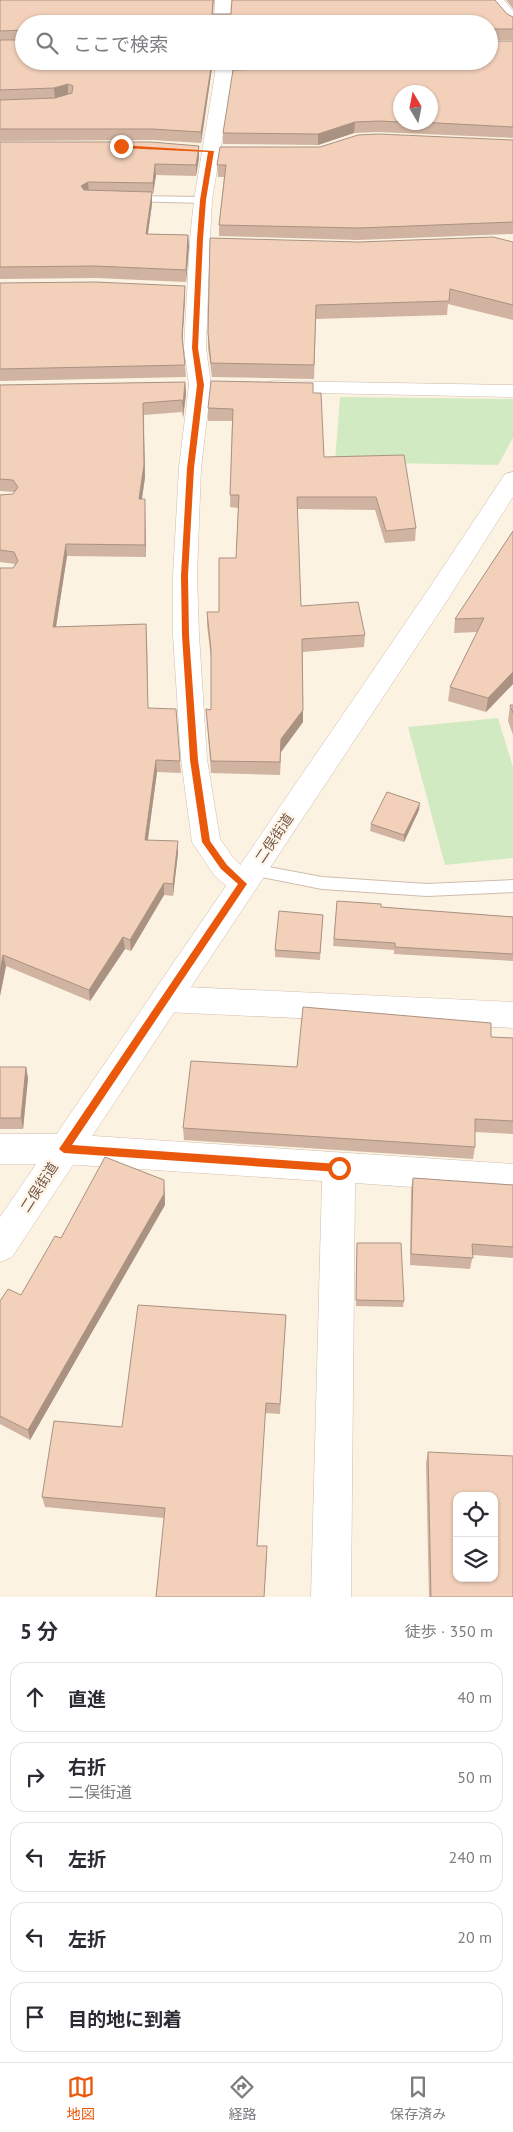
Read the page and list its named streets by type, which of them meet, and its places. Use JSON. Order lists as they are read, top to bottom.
{
  "streets": {
    "street": ["二俣街道"]
  },
  "north": "top",
  "page": {
    "search": "ここで検索",
    "heading": ["5 分", "徒歩 · 350 m"],
    "list": [
      ["直進", "40 m"],
      ["右折", "二俣街道", "50 m"],
      ["左折", "240 m"],
      ["左折", "20 m"],
      "目的地に到着"
    ],
    "nav": ["地図", "経路", "保存済み"]
  }
}
